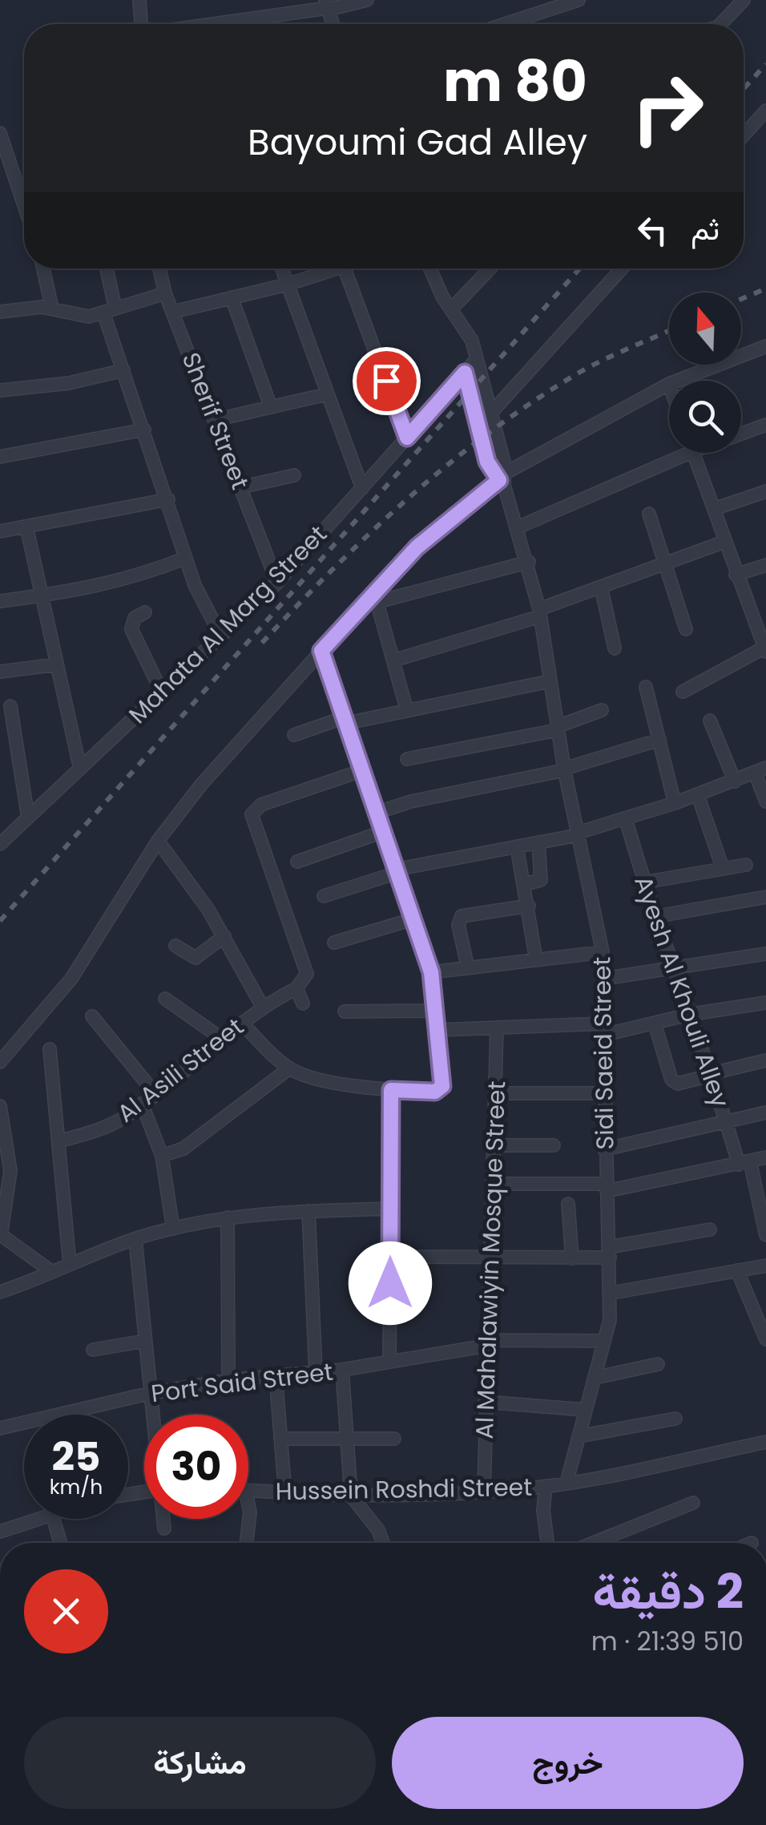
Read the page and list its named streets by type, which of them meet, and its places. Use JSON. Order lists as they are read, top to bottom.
{
  "streets": {
    "street": [
      "Sherif Street",
      "Mahata Al Marg Street",
      "Ayesh Al Khouli Alley",
      "Sidi Saeid Street",
      "Al Asili Street",
      "Al Mahalawiyin Mosque Street",
      "Port Said Street",
      "Hussein Roshdi Street"
    ]
  },
  "crossings": [
    ["Sherif Street", "Mahata Al Marg Street"],
    ["Sidi Saeid Street", "Port Said Street"],
    ["Sidi Saeid Street", "Hussein Roshdi Street"],
    ["Al Mahalawiyin Mosque Street", "Port Said Street"],
    ["Al Mahalawiyin Mosque Street", "Hussein Roshdi Street"]
  ],
  "north": "top",
  "page": {
    "turn": ["80 m", "Bayoumi Gad Alley"],
    "then": "ثم",
    "speed": "25 km/h",
    "limit": "30",
    "heading": ["2 دقيقة", "510 m · 21:39"],
    "buttons": ["خروج", "مشاركة"]
  }
}
